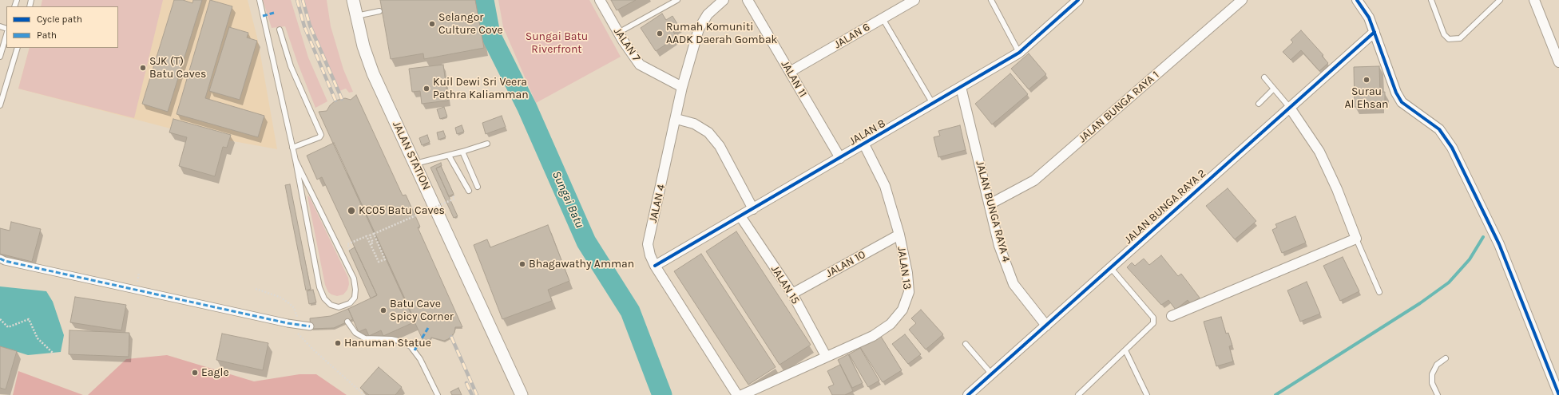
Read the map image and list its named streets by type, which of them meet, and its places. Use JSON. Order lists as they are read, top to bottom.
{
  "streets": {
    "street": [
      "JALAN 6",
      "JALAN 7",
      "JALAN 11",
      "JALAN BUNGA RAYA 1",
      "JALAN 8",
      "JALAN STATION",
      "JALAN 4",
      "JALAN BUNGA RAYA 2",
      "JALAN BUNGA RAYA 4",
      "JALAN 10",
      "JALAN 13",
      "JALAN 15"
    ]
  },
  "crossings": [
    ["JALAN 6", "JALAN 11"],
    ["JALAN 7", "JALAN 4"],
    ["JALAN 11", "JALAN 8"],
    ["JALAN BUNGA RAYA 1", "JALAN BUNGA RAYA 4"],
    ["JALAN 8", "JALAN 4"],
    ["JALAN 8", "JALAN BUNGA RAYA 4"],
    ["JALAN 8", "JALAN 13"],
    ["JALAN 8", "JALAN 15"],
    ["JALAN BUNGA RAYA 2", "JALAN BUNGA RAYA 4"],
    ["JALAN 10", "JALAN 13"],
    ["JALAN 10", "JALAN 15"],
    ["JALAN 13", "JALAN 15"]
  ],
  "water": ["Sungai Batu"],
  "parks": ["Sungai Batu Riverfront"],
  "places": [
    "Selangor Culture Cove",
    "Rumah Komuniti AADK Daerah Gombak",
    "SJK (T) Batu Caves",
    "Surau Al Ehsan",
    "Kuil Dewi Sri Veera Pathra Kaliamman",
    "KC05 Batu Caves",
    "Bhagawathy Amman",
    "Batu Cave Spicy Corner",
    "Hanuman Statue",
    "Eagle"
  ],
  "legend": ["Cycle path", "Path"]
}
